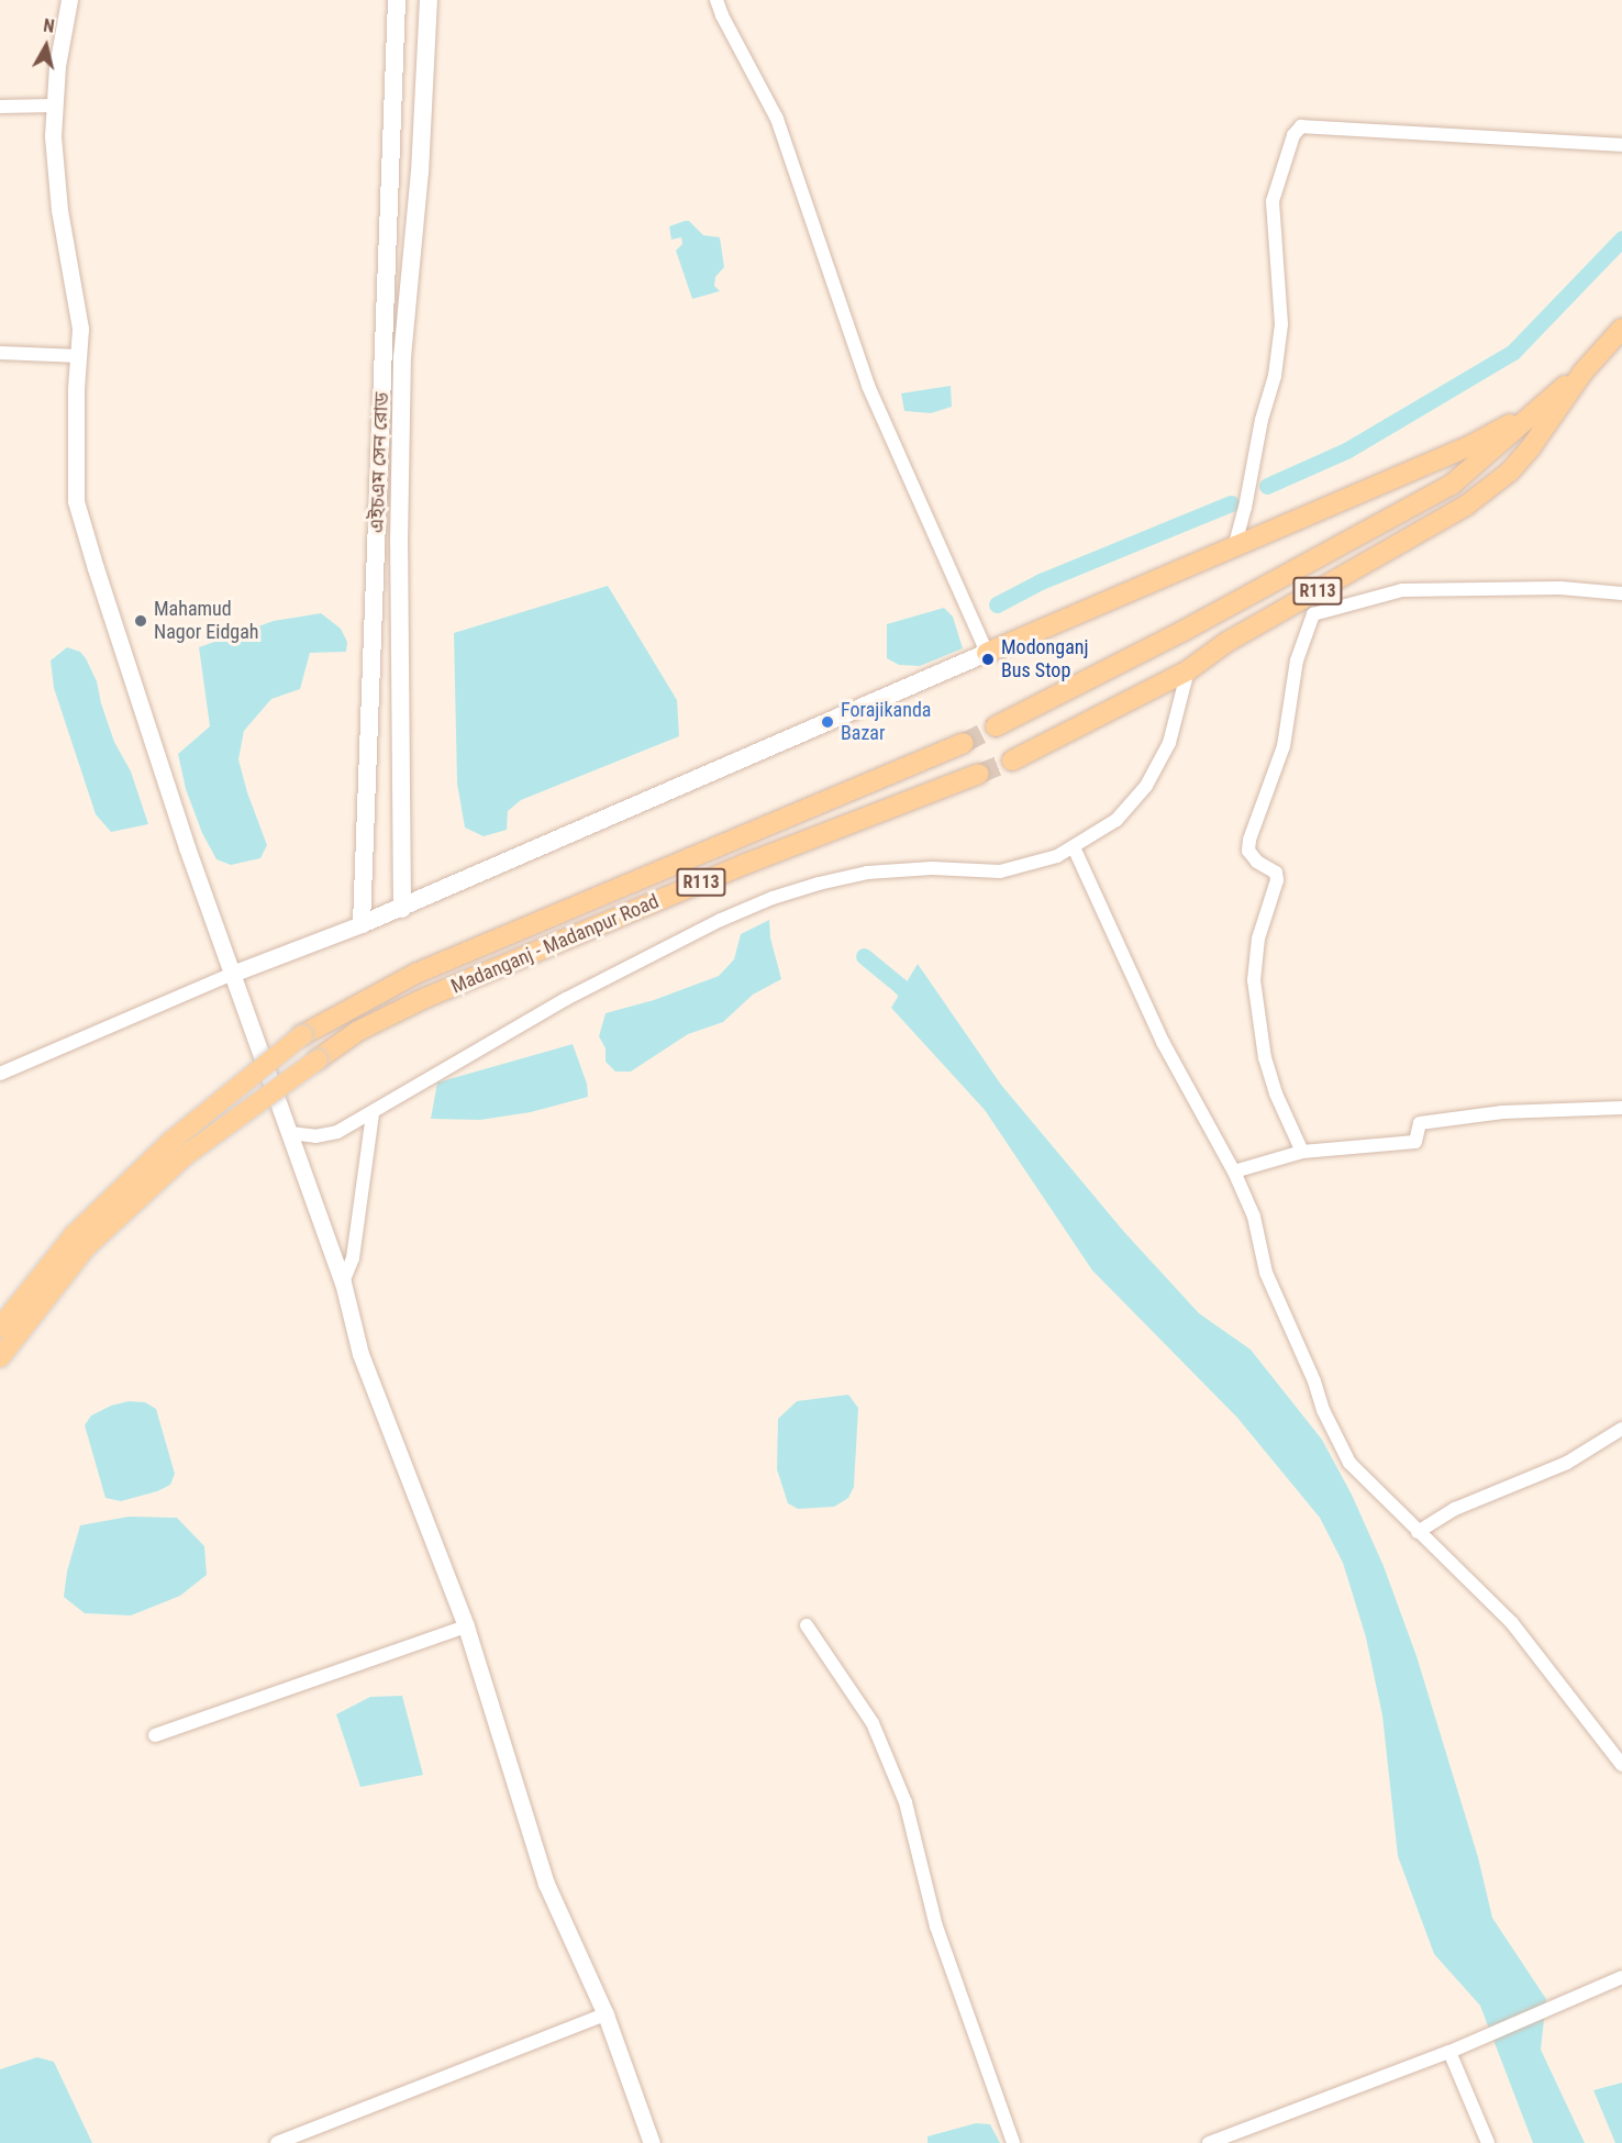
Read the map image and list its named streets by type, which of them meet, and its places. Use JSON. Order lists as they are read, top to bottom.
{
  "streets": {
    "main road": ["এইচএম সেন রোড", "R113", "Madanganj - Madanpur Road"]
  },
  "places": ["Mahamud Nagor Eidgah", "Modonganj Bus Stop", "Forajikanda Bazar"],
  "north": "top"
}
